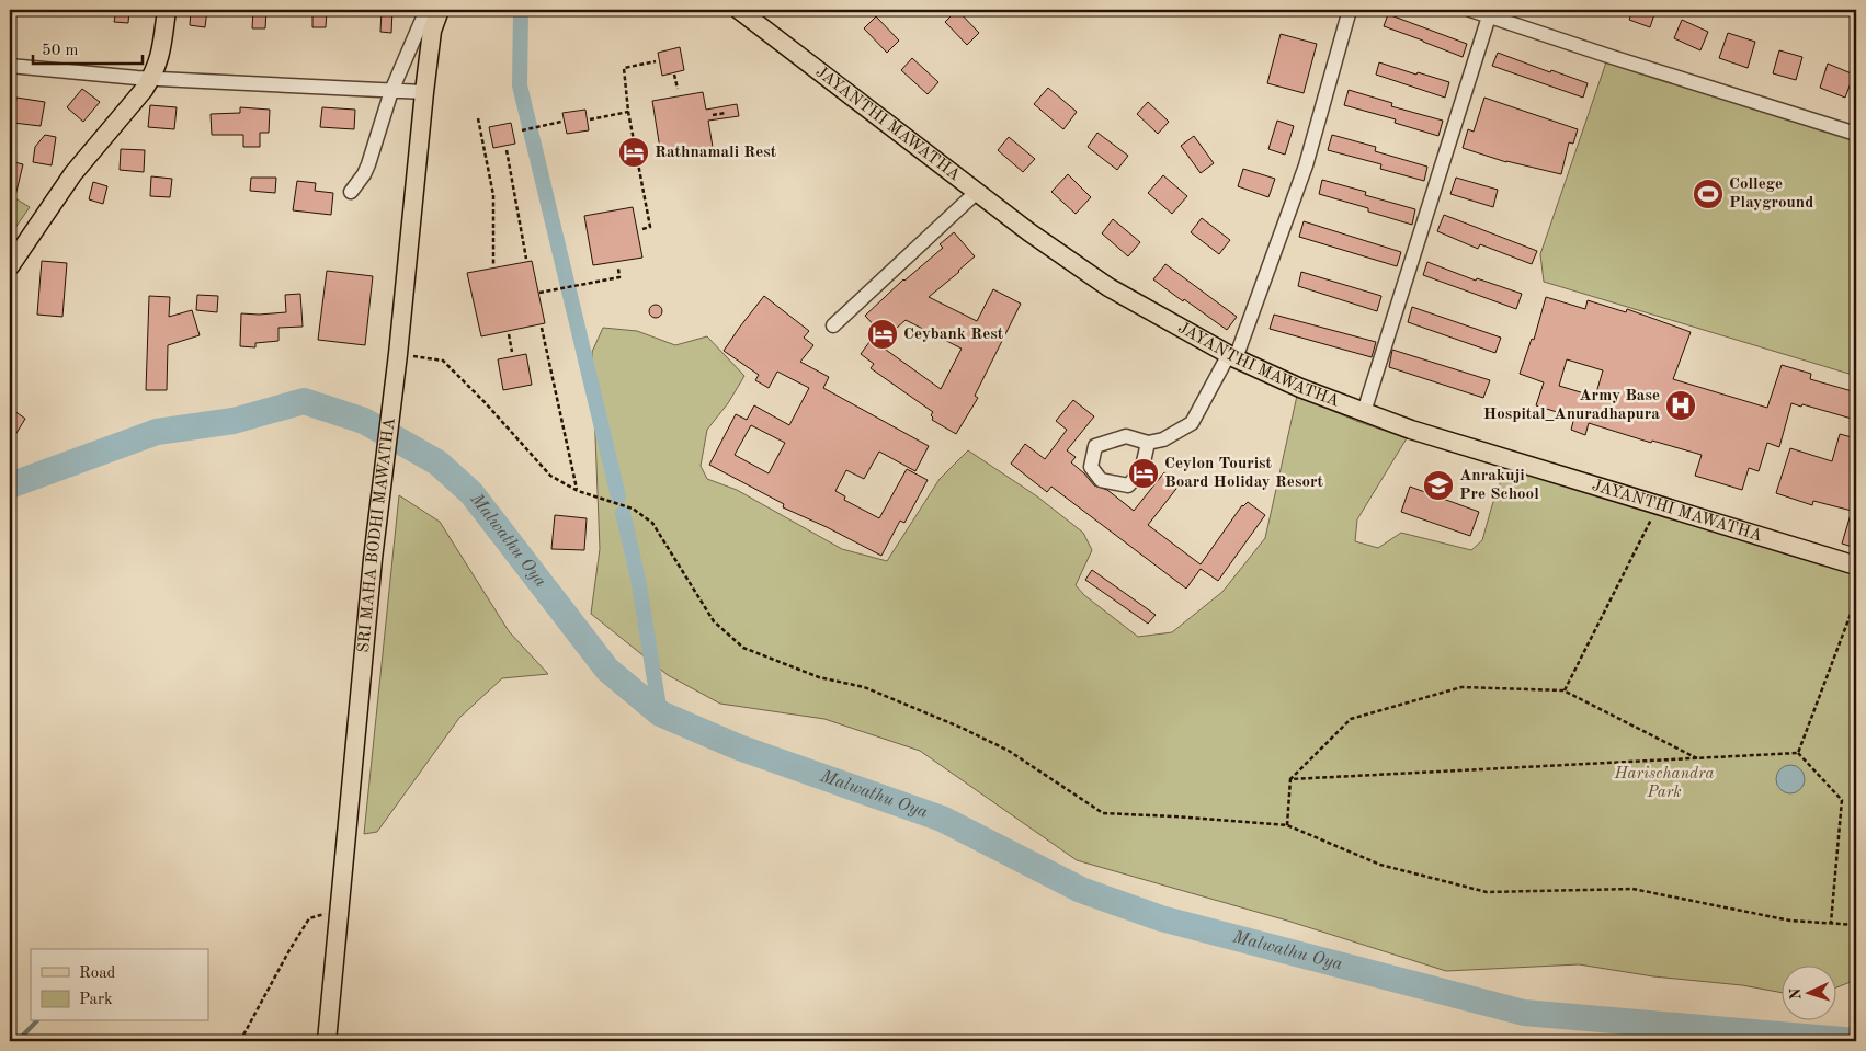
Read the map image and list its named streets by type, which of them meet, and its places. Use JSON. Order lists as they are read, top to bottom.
{
  "streets": {
    "main road": ["JAYANTHI MAWATHA", "SRI MAHA BODHI MAWATHA"]
  },
  "water": ["Malwathu Oya"],
  "parks": ["Harischandra Park"],
  "places": {
    "hotel": ["Rathnamali Rest", "Ceybank Rest", "Ceylon Tourist Board Holiday Resort"],
    "sports": ["College Playground"],
    "hospital": ["Army Base Hospital_Anuradhapura"],
    "school or university": ["Anrakuji Pre School"]
  },
  "legend": ["Road", "Park"],
  "scale_bar": "50 m",
  "north": "left"
}
